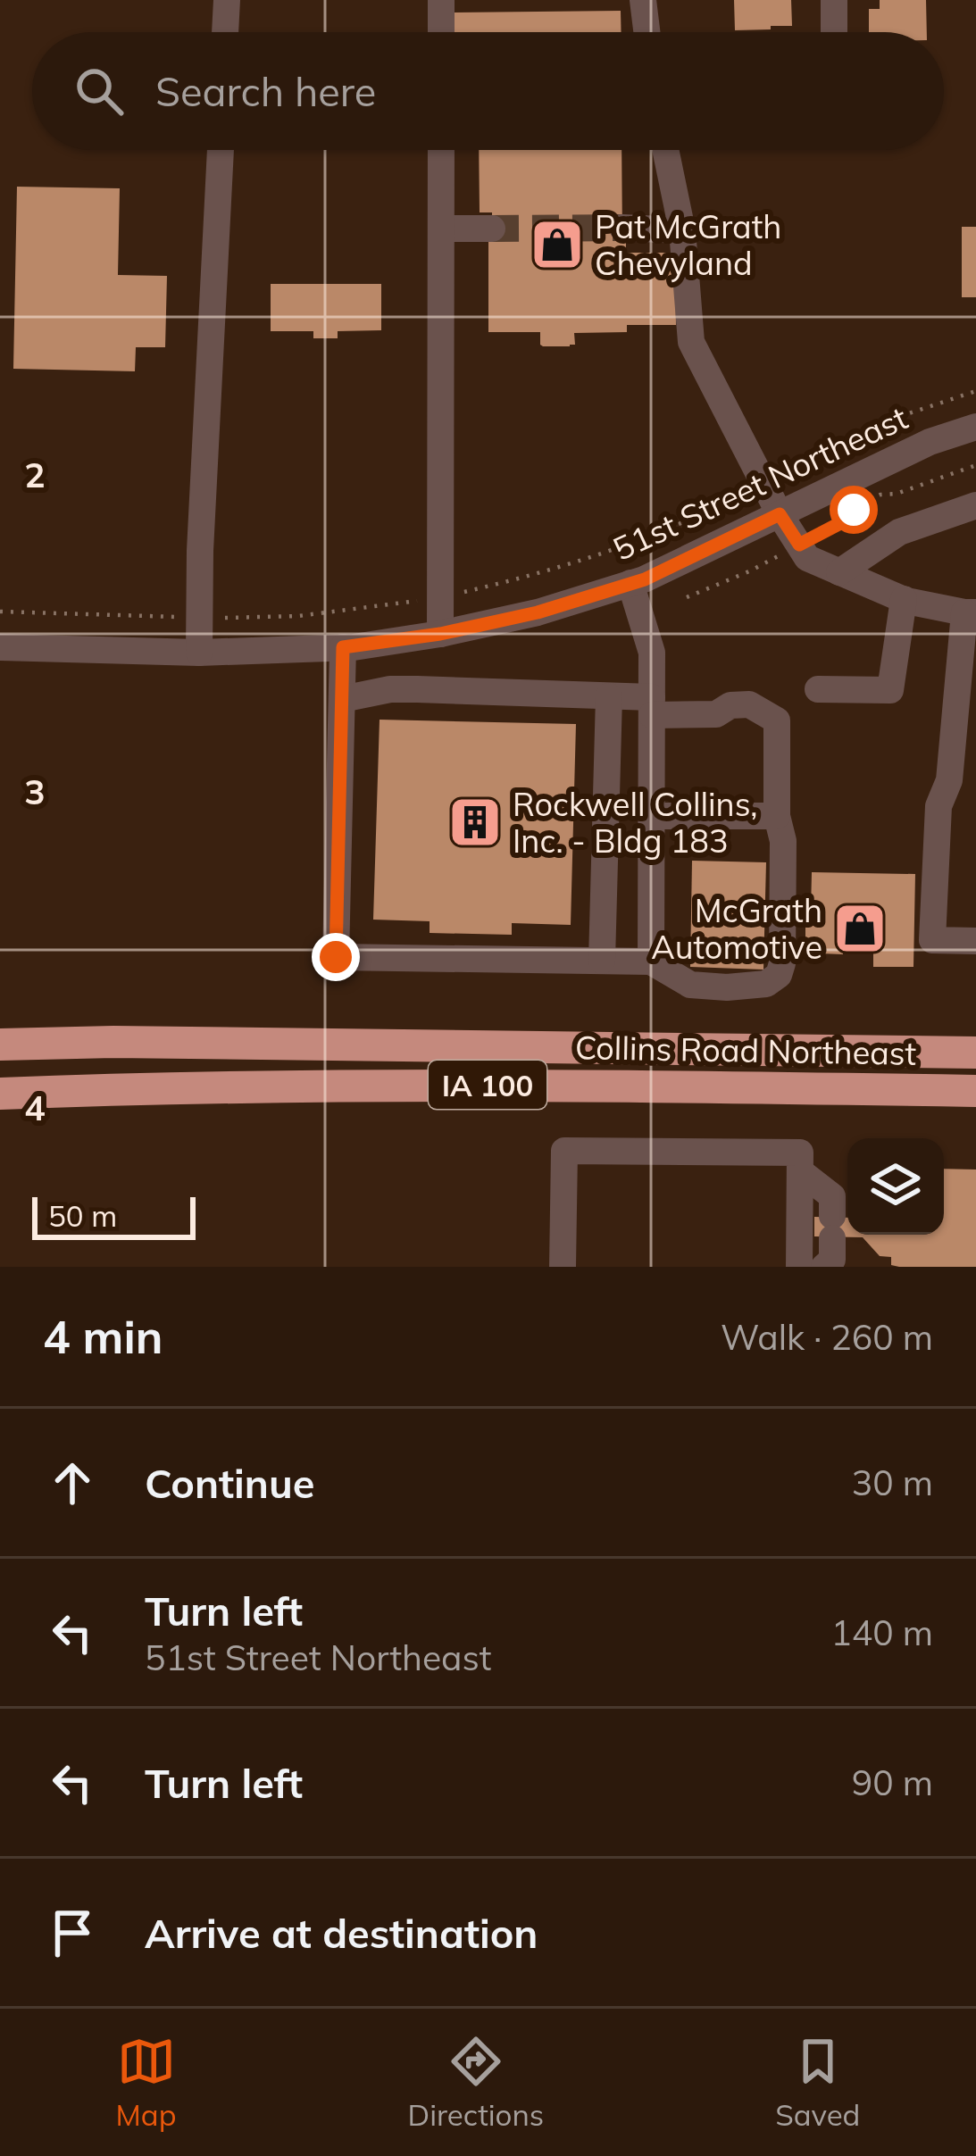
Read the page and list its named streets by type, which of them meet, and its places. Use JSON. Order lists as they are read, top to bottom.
{
  "streets": {
    "highway": ["Collins Road Northeast", "IA 100"],
    "street": ["51st Street Northeast"]
  },
  "places": {
    "shop": ["Pat McGrath Chevyland", "McGrath Automotive"],
    "building": ["Rockwell Collins, Inc. - Bldg 183"]
  },
  "scale_bar": "50 m",
  "page": {
    "search": "Search here",
    "scale": "50 m",
    "heading": ["4 min", "Walk · 260 m"],
    "list": [
      ["Continue", "30 m"],
      ["Turn left", "51st Street Northeast", "140 m"],
      ["Turn left", "90 m"],
      "Arrive at destination"
    ],
    "nav": ["Map", "Directions", "Saved"]
  },
  "grid": {
    "rows": ["2", "3", "4"]
  }
}
